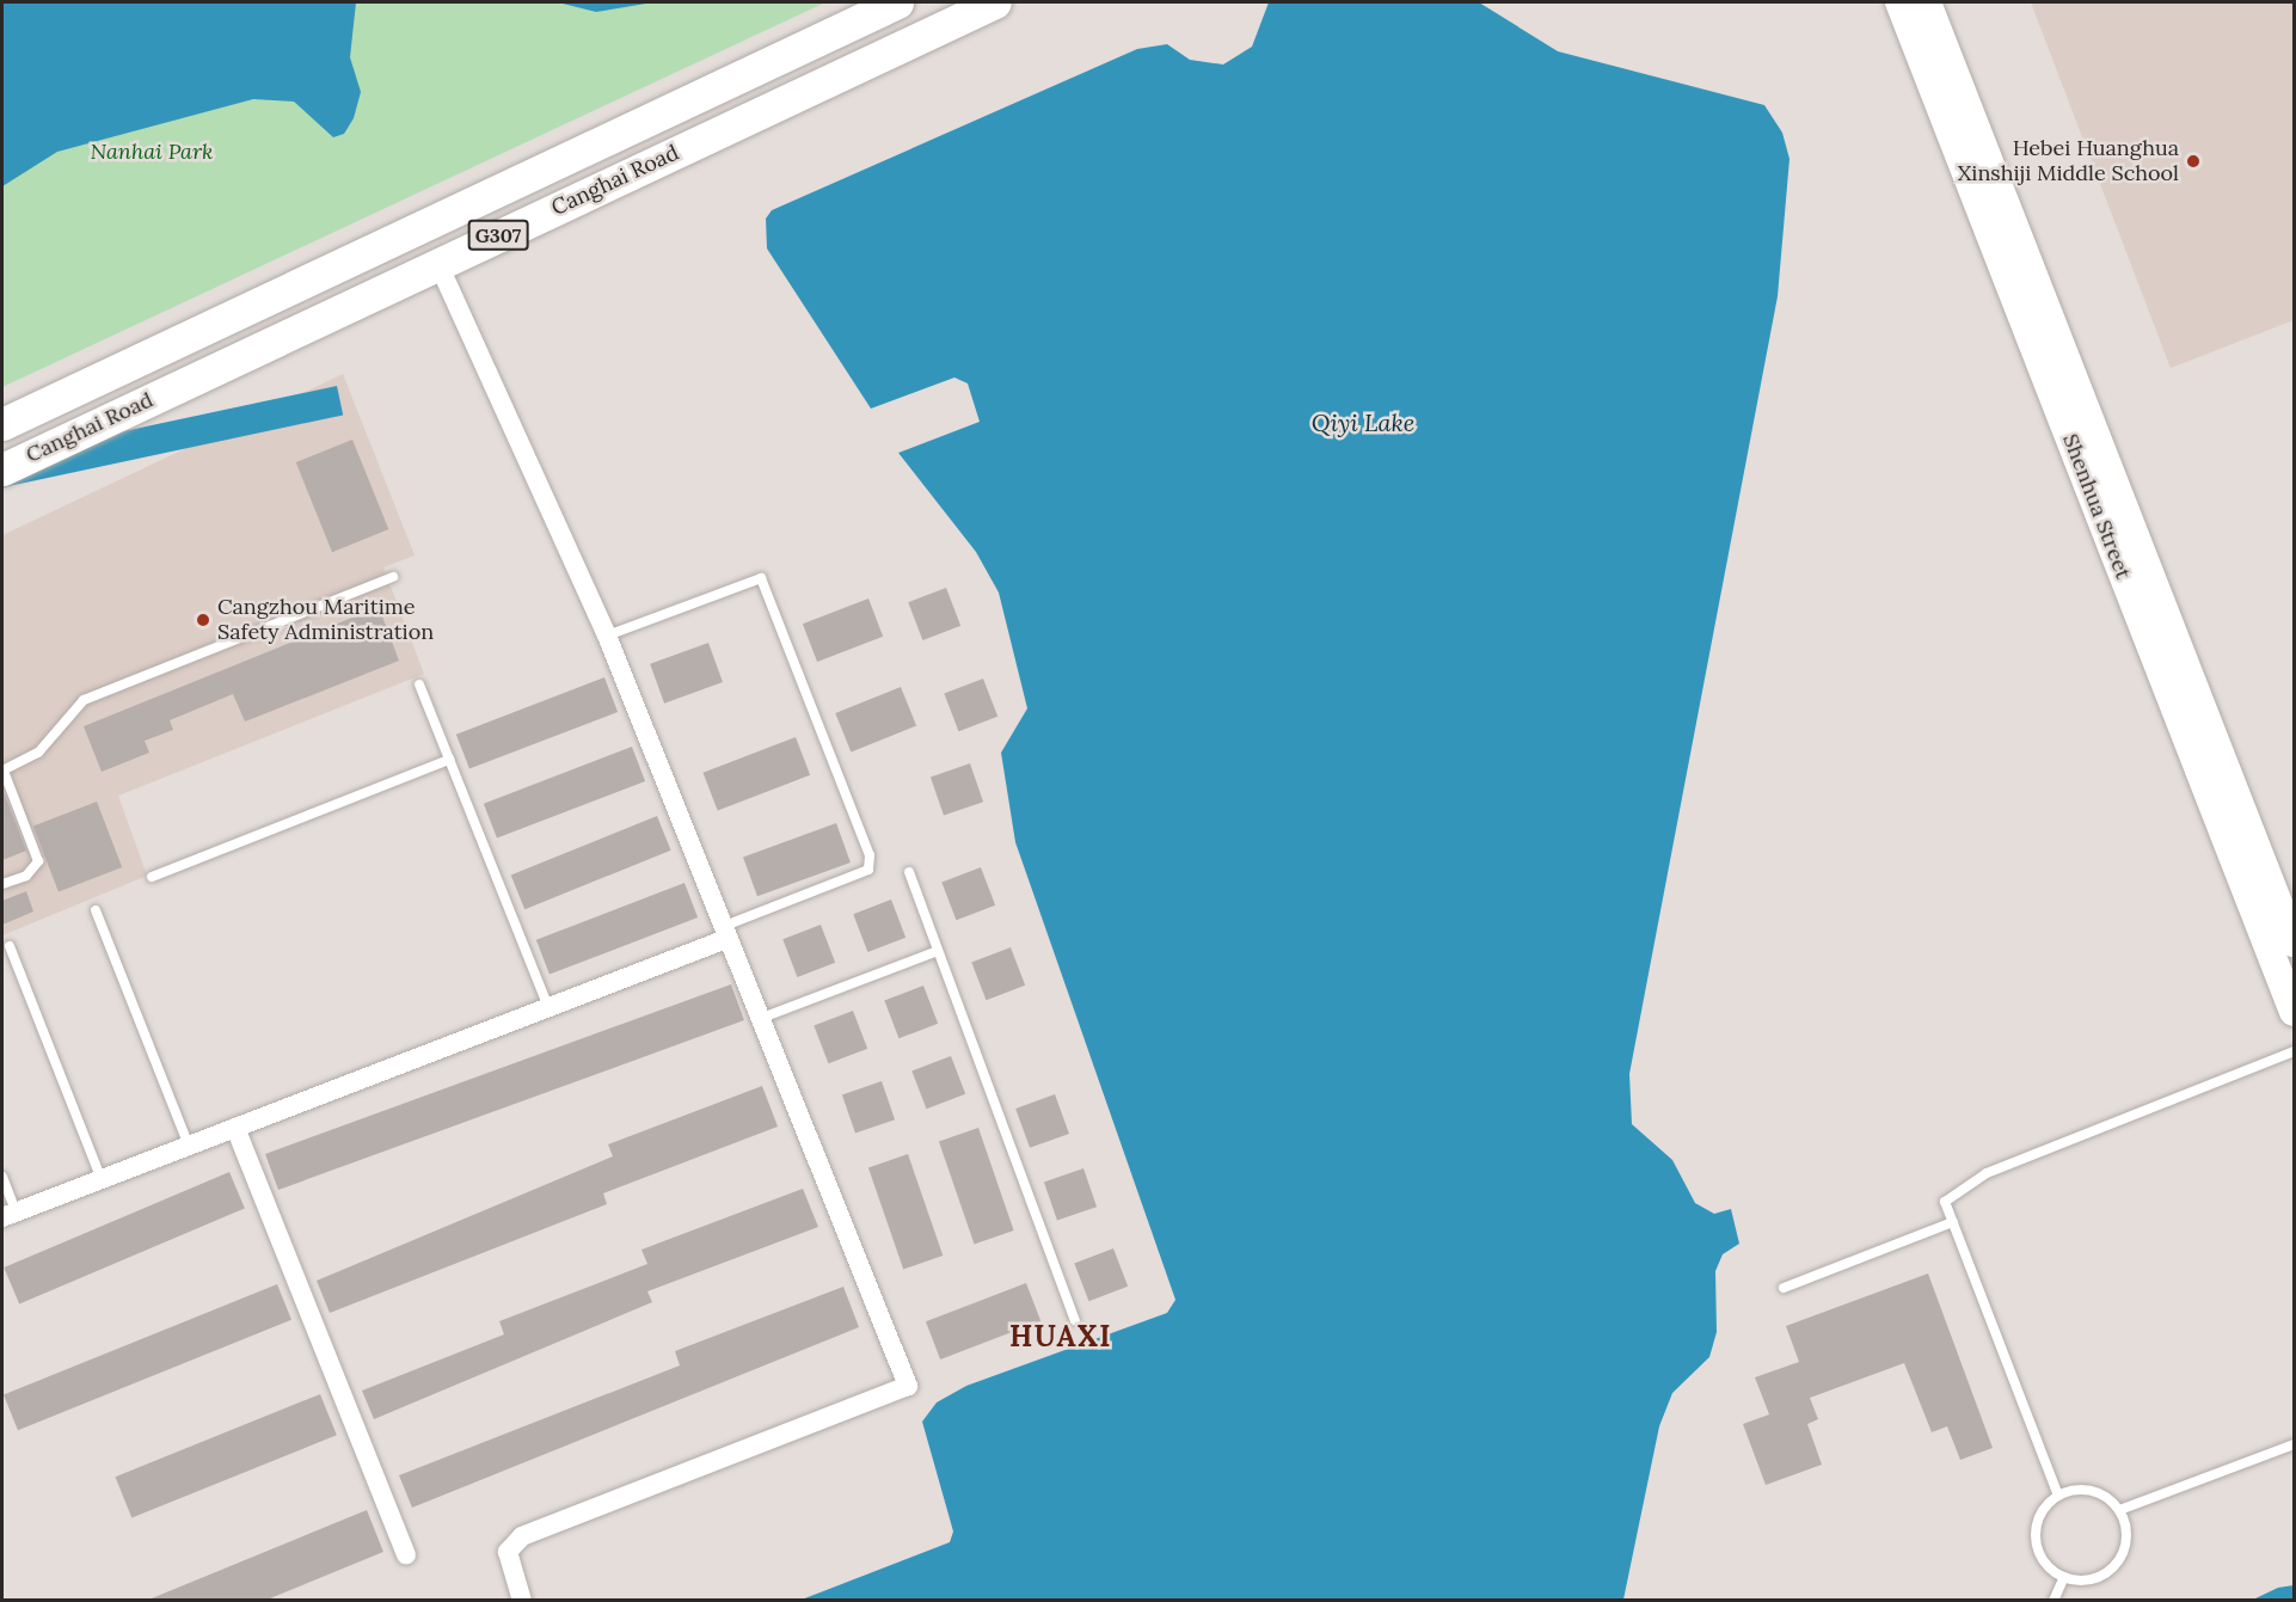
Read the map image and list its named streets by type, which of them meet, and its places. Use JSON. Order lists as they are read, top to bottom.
{
  "streets": {
    "main road": ["Canghai Road", "G307", "Shenhua Street"]
  },
  "districts": ["HUAXI"],
  "water": ["Qiyi Lake"],
  "parks": ["Nanhai Park"],
  "places": ["Hebei Huanghua Xinshiji Middle School", "Cangzhou Maritime Safety Administration"]
}
